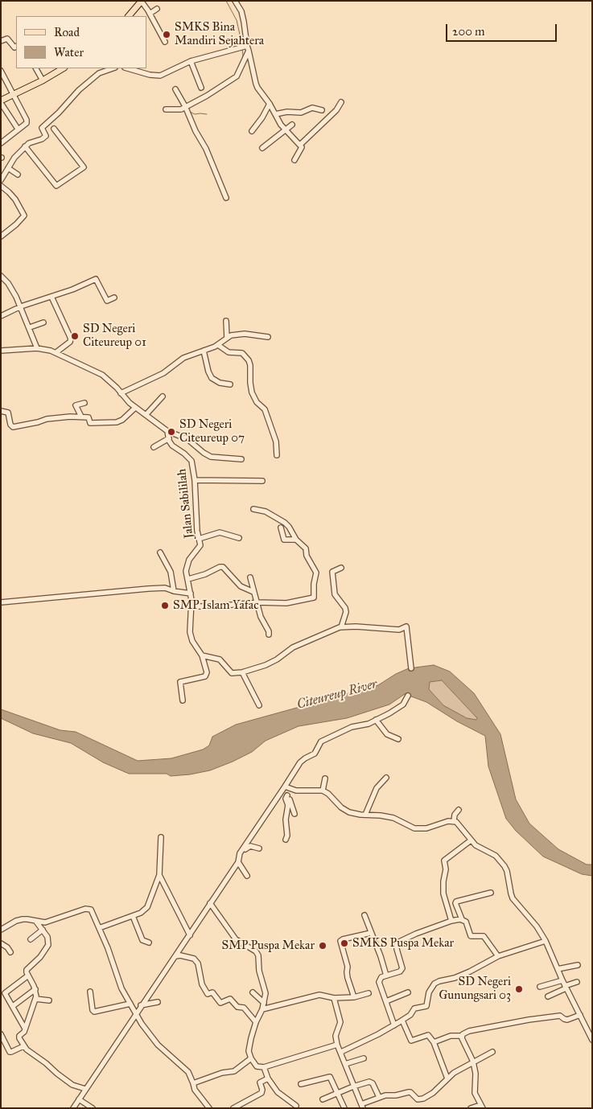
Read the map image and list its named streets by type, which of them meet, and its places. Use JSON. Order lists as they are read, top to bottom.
{
  "streets": {
    "street": ["Jalan Sabililah"]
  },
  "water": ["Citeureup River"],
  "places": [
    "SMKS Bina Mandiri Sejahtera",
    "SD Negeri Citeureup 01",
    "SD Negeri Citeureup 07",
    "SMP Islam Yafac",
    "SMKS Puspa Mekar",
    "SMP Puspa Mekar",
    "SD Negeri Gunungsari 03"
  ],
  "legend": ["Road", "Water"],
  "scale_bar": "200 m"
}
